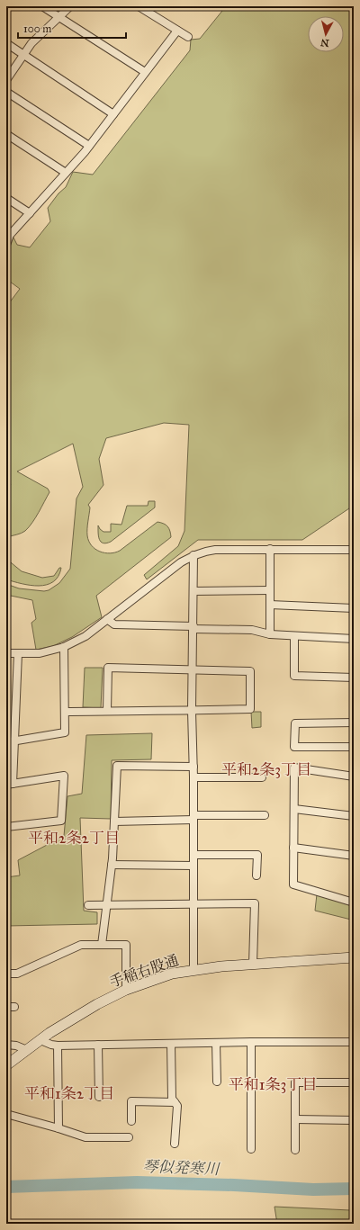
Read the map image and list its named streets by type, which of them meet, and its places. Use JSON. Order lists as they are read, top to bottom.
{
  "streets": {
    "street": ["手稲右股通"]
  },
  "districts": [
    "平和2条3丁目",
    "平和2条2丁目",
    "平和1条3丁目",
    "平和1条2丁目"
  ],
  "water": ["琴似発寒川"],
  "scale_bar": "100 m",
  "north": "bottom"
}
